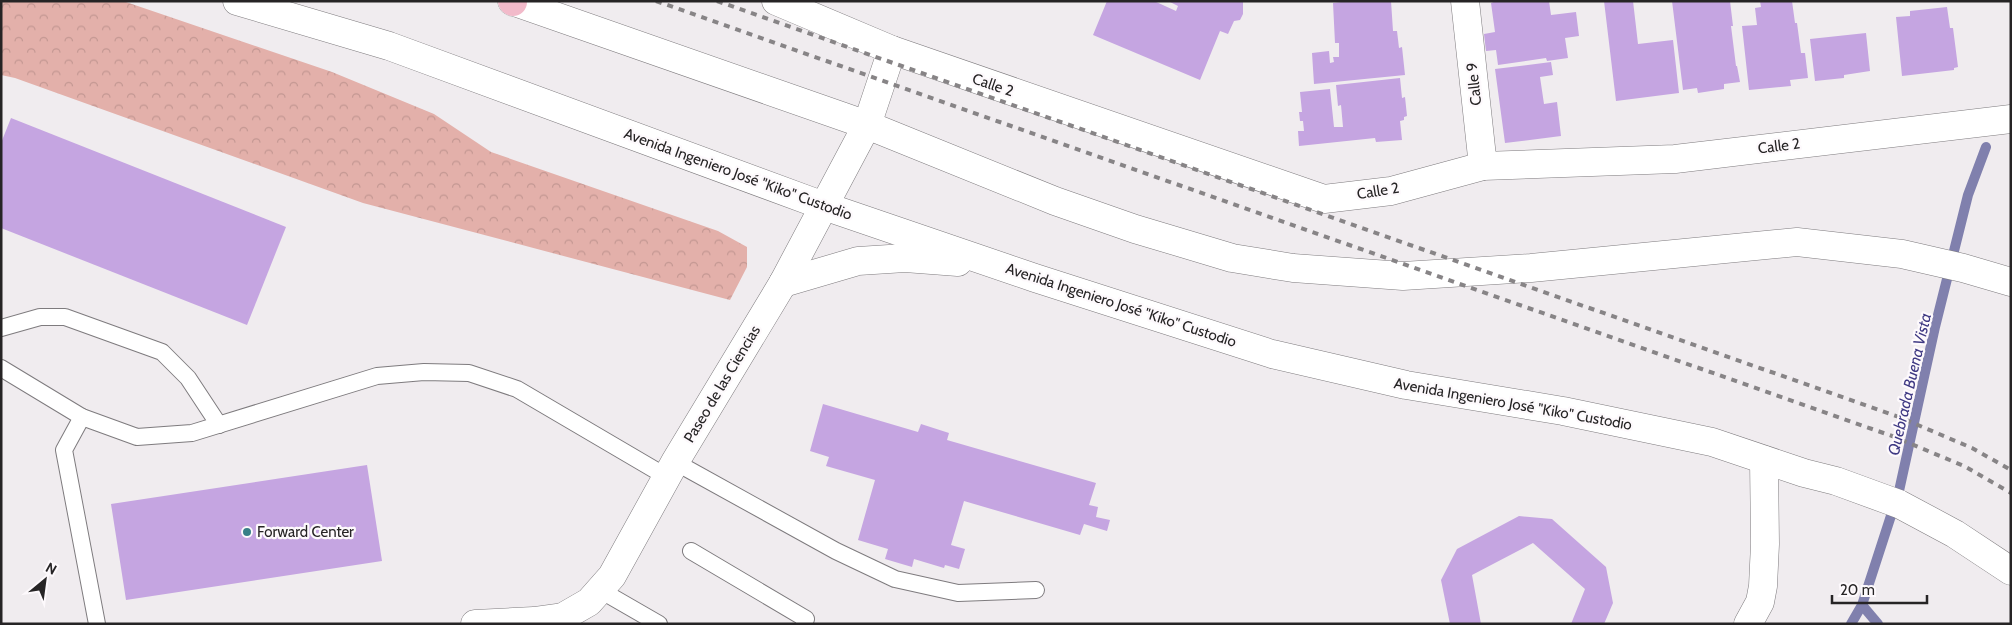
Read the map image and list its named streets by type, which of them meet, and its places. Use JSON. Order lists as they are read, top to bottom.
{
  "streets": {
    "main road": [
      "Calle 9",
      "Calle 2",
      "Avenida Ingeniero José \"Kiko\" Custodio",
      "Paseo de las Ciencias"
    ]
  },
  "crossings": [
    ["Calle 9", "Calle 2"],
    ["Calle 2", "Paseo de las Ciencias"],
    ["Avenida Ingeniero José \"Kiko\" Custodio", "Paseo de las Ciencias"]
  ],
  "water": ["Quebrada Buena Vista"],
  "places": ["Forward Center"],
  "scale_bar": "20 m",
  "north": "top right"
}
